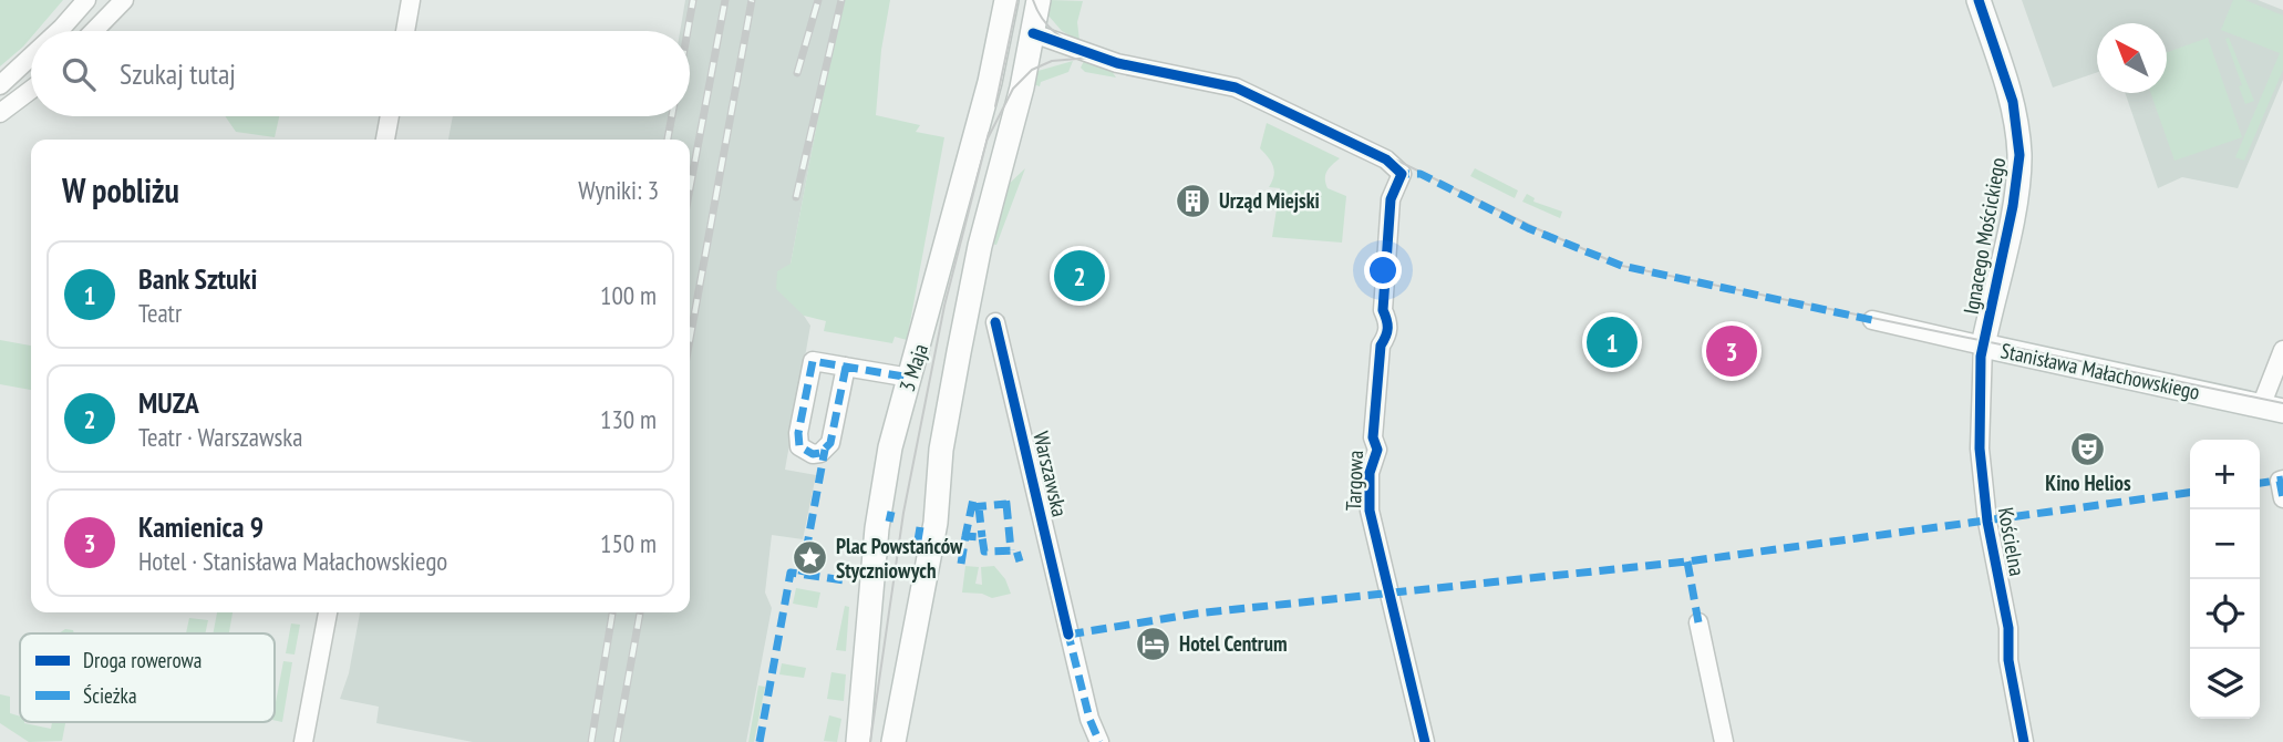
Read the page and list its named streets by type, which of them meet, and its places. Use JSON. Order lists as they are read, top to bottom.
{
  "streets": {
    "main road": ["Ignacego Mościckiego", "3 Maja", "Stanisława Małachowskiego"],
    "street": ["Warszawska", "Targowa", "Kościelna"]
  },
  "crossings": [
    ["Ignacego Mościckiego", "Stanisława Małachowskiego"],
    ["Ignacego Mościckiego", "Kościelna"],
    ["3 Maja", "Targowa"],
    ["Stanisława Małachowskiego", "Kościelna"]
  ],
  "places": {
    "building": ["Urząd Miejski"],
    "theatre": ["Kino Helios"],
    "place": ["Plac Powstańców Styczniowych"],
    "hotel": ["Hotel Centrum"]
  },
  "legend": ["Droga rowerowa", "Ścieżka"],
  "north": "top left",
  "page": {
    "search": "Szukaj tutaj",
    "heading": ["W pobliżu", "Wyniki: 3"],
    "list": [
      {
        "mark": "1",
        "name": "Bank Sztuki",
        "note": "Teatr",
        "value": "100 m"
      },
      {
        "mark": "2",
        "name": "MUZA",
        "note": "Teatr · Warszawska",
        "value": "130 m"
      },
      {
        "mark": "3",
        "name": "Kamienica 9",
        "note": "Hotel · Stanisława Małachowskiego",
        "value": "150 m"
      }
    ],
    "pins": ["2", "1", "3"],
    "map_buttons": ["+", "−"]
  }
}
